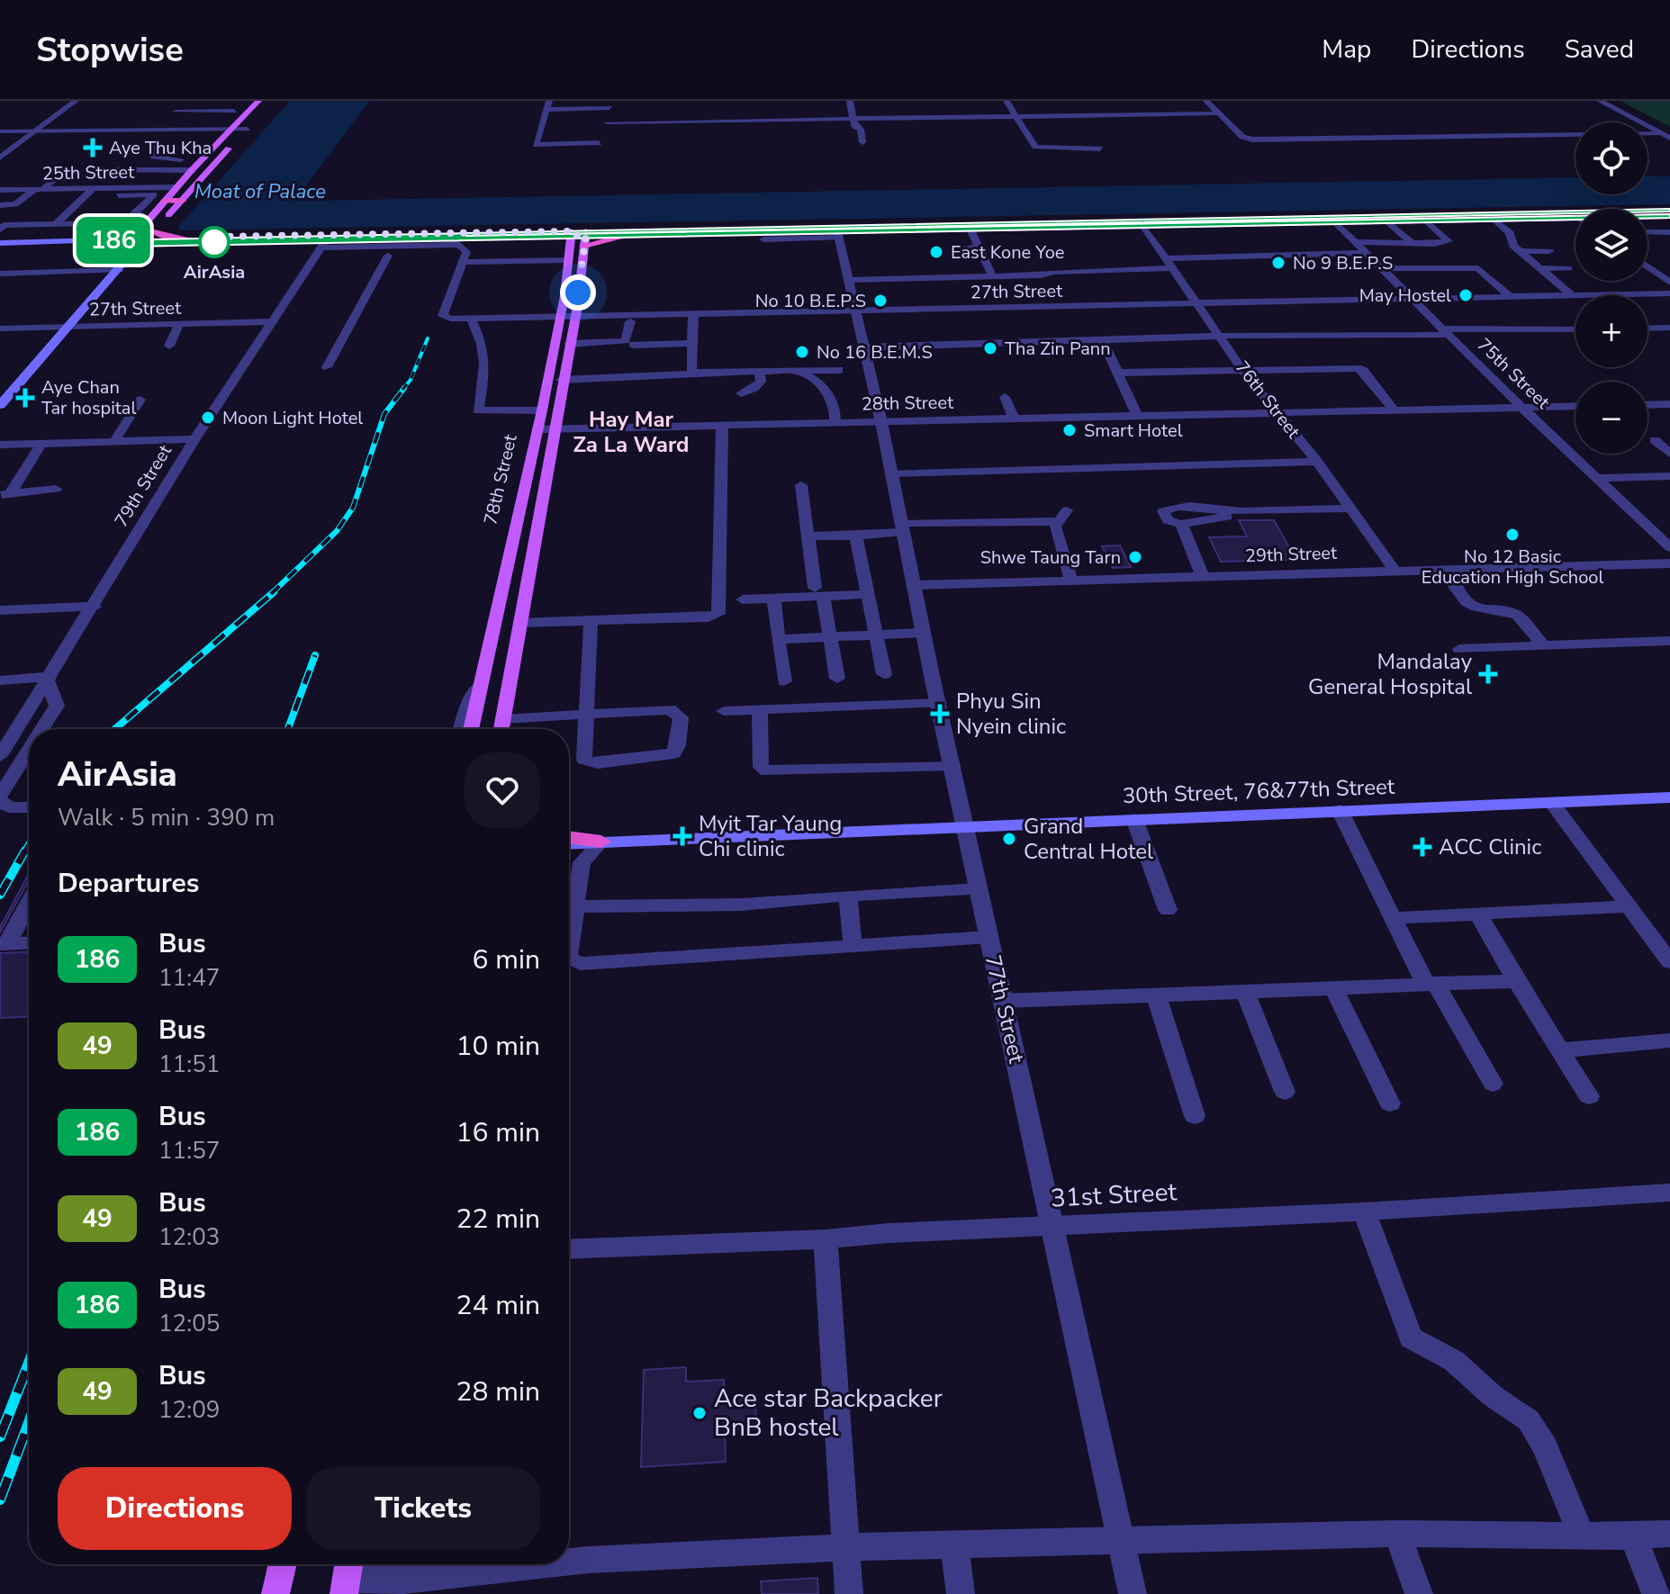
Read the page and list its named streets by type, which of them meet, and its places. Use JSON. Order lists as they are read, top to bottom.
{
  "streets": {
    "main road": ["78th Street", "30th Street, 76&77th Street"],
    "street": [
      "25th Street",
      "27th Street",
      "75th Street",
      "76th Street",
      "28th Street",
      "79th Street",
      "29th Street",
      "77th Street",
      "31st Street"
    ]
  },
  "crossings": [
    ["27th Street", "75th Street"],
    ["27th Street", "76th Street"],
    ["27th Street", "78th Street"],
    ["27th Street", "79th Street"],
    ["27th Street", "77th Street"],
    ["75th Street", "28th Street"],
    ["76th Street", "28th Street"],
    ["76th Street", "29th Street"],
    ["28th Street", "78th Street"],
    ["28th Street", "77th Street"],
    ["29th Street", "77th Street"],
    ["30th Street, 76&77th Street", "77th Street"],
    ["77th Street", "31st Street"]
  ],
  "districts": ["Hay Mar Za La Ward"],
  "water": ["Moat of Palace"],
  "places": {
    "health": [
      "Aye Thu Kha",
      "Aye Chan Tar hospital",
      "Mandalay General Hospital",
      "Phyu Sin Nyein clinic",
      "Myit Tar Yaung Chi clinic",
      "ACC Clinic"
    ],
    "other": [
      "AirAsia",
      "East Kone Yoe",
      "No 9 B.E.P.S",
      "May Hostel",
      "No 10 B.E.P.S",
      "Tha Zin Pann",
      "No 16 B.E.M.S",
      "Moon Light Hotel",
      "Smart Hotel",
      "No 12 Basic Education High School",
      "Shwe Taung Tarn",
      "Grand Central Hotel",
      "Ace star Backpacker BnB hostel"
    ]
  },
  "lines": ["bus line 186"],
  "page": {
    "header": "Stopwise",
    "nav": ["Map", "Directions", "Saved"],
    "on_map": "186",
    "map_buttons": ["+", "−"],
    "heading": [
      ["AirAsia", "Walk · 5 min · 390 m"],
      "Departures"
    ],
    "list": [
      {
        "mark": "186",
        "name": "Bus",
        "note": "11:47",
        "value": "6 min"
      },
      {
        "mark": "49",
        "name": "Bus",
        "note": "11:51",
        "value": "10 min"
      },
      {
        "mark": "186",
        "name": "Bus",
        "note": "11:57",
        "value": "16 min"
      },
      {
        "mark": "49",
        "name": "Bus",
        "note": "12:03",
        "value": "22 min"
      },
      {
        "mark": "186",
        "name": "Bus",
        "note": "12:05",
        "value": "24 min"
      },
      {
        "mark": "49",
        "name": "Bus",
        "note": "12:09",
        "value": "28 min"
      }
    ],
    "buttons": ["Directions", "Tickets"]
  }
}
